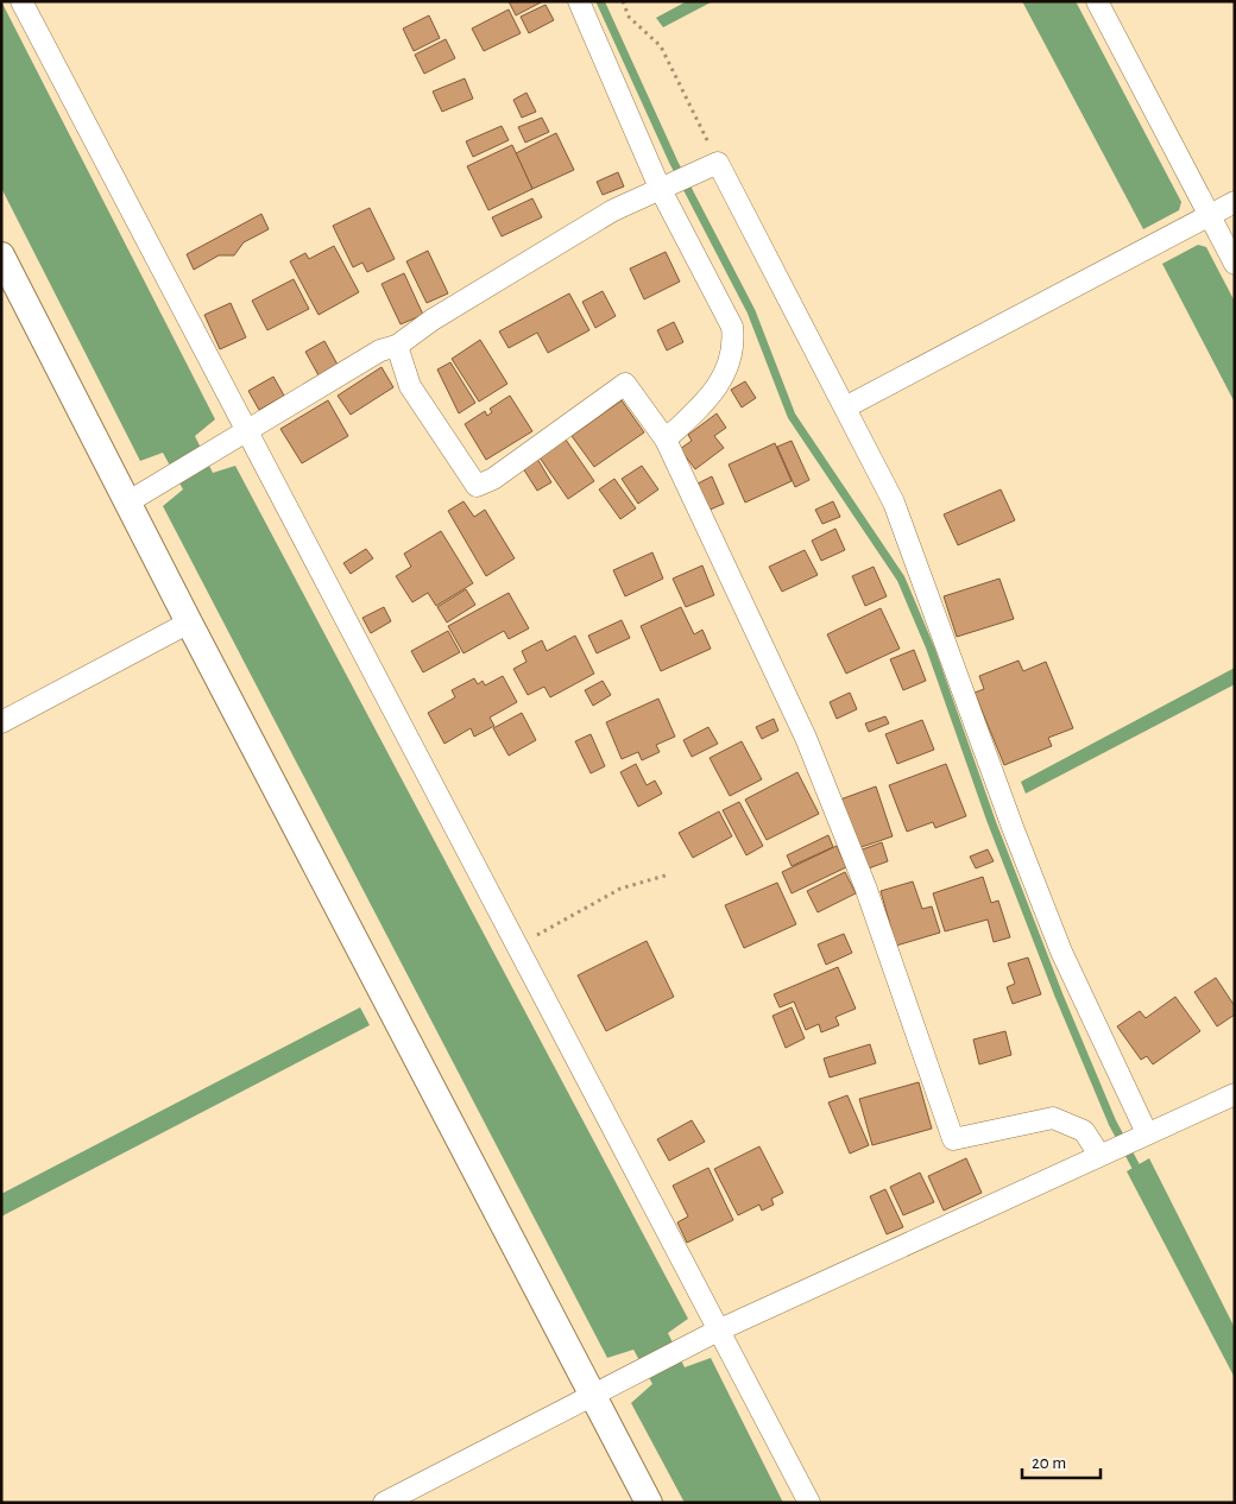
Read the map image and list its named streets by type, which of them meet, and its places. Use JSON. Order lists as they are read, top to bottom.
{
  "scale_bar": "20 m"
}
